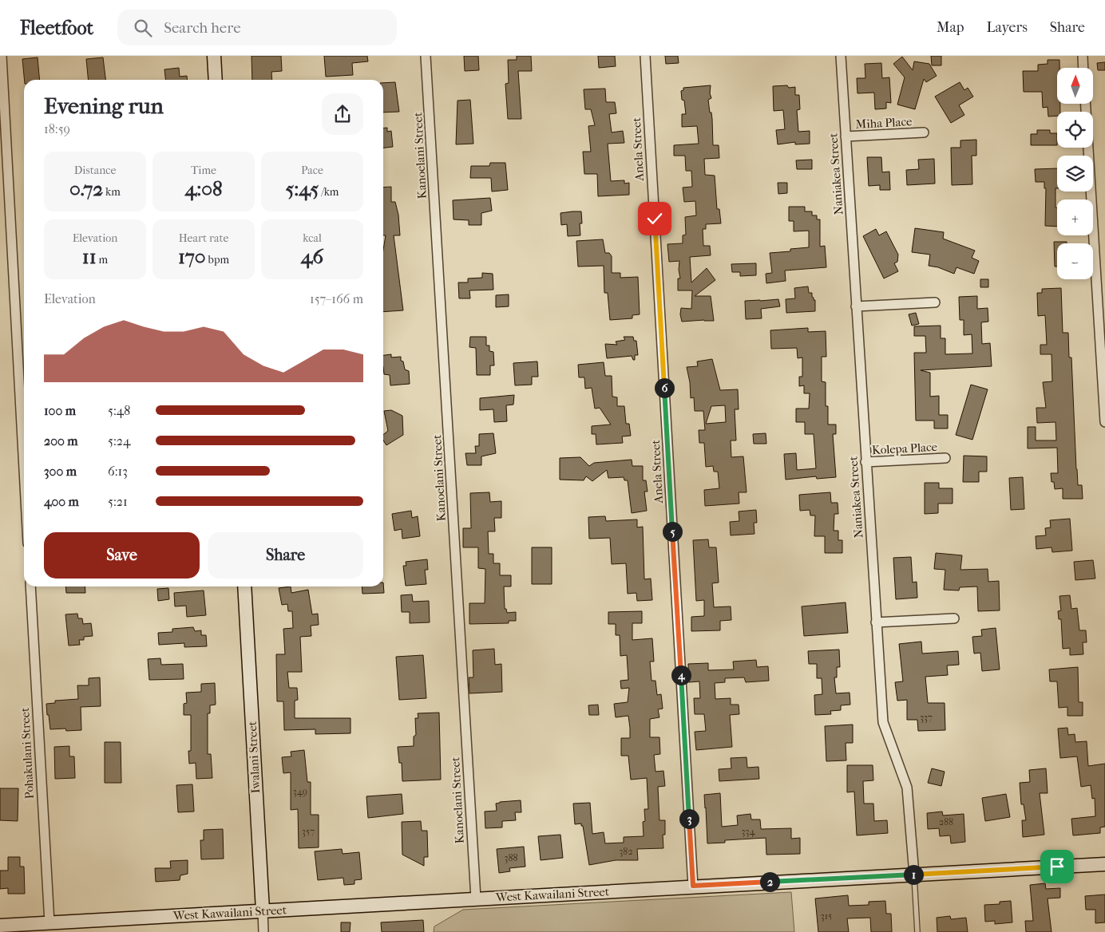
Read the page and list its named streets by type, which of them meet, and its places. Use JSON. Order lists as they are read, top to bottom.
{
  "streets": {
    "street": [
      "Miha Place",
      "Anela Street",
      "Kanoelani Street",
      "Naniakea Street",
      "Kolepa Place",
      "Pohakulani Street",
      "Iwalani Street",
      "West Kawailani Street"
    ]
  },
  "crossings": [
    ["Miha Place", "Naniakea Street"],
    ["Anela Street", "West Kawailani Street"],
    ["Kanoelani Street", "West Kawailani Street"],
    ["Naniakea Street", "Kolepa Place"],
    ["Naniakea Street", "West Kawailani Street"],
    ["Pohakulani Street", "West Kawailani Street"],
    ["Iwalani Street", "West Kawailani Street"]
  ],
  "house_numbers": [
    "337",
    "349",
    "288",
    "357",
    "334",
    "382",
    "388",
    "315"
  ],
  "north": "top",
  "page": {
    "header": "Fleetfoot",
    "search": "Search here",
    "nav": ["Map", "Layers", "Share"],
    "map_buttons": ["+", "−"],
    "heading": ["Evening run", "18:59"],
    "stats": [
      ["Distance", "0.72 km"],
      ["Time", "4:08"],
      ["Pace", "5:45 /km"],
      ["Elevation", "11 m"],
      ["Heart rate", "170 bpm"],
      ["kcal", "46"]
    ],
    "chart": ["Elevation", "157–166 m"],
    "pins": [
      "6",
      "5",
      "4",
      "3",
      "1",
      "2"
    ],
    "list": [
      {
        "name": "100 m",
        "note": "5:48"
      },
      {
        "name": "200 m",
        "note": "5:24"
      },
      {
        "name": "300 m",
        "note": "6:13"
      },
      {
        "name": "400 m",
        "note": "5:21"
      }
    ],
    "buttons": ["Save", "Share"]
  }
}
